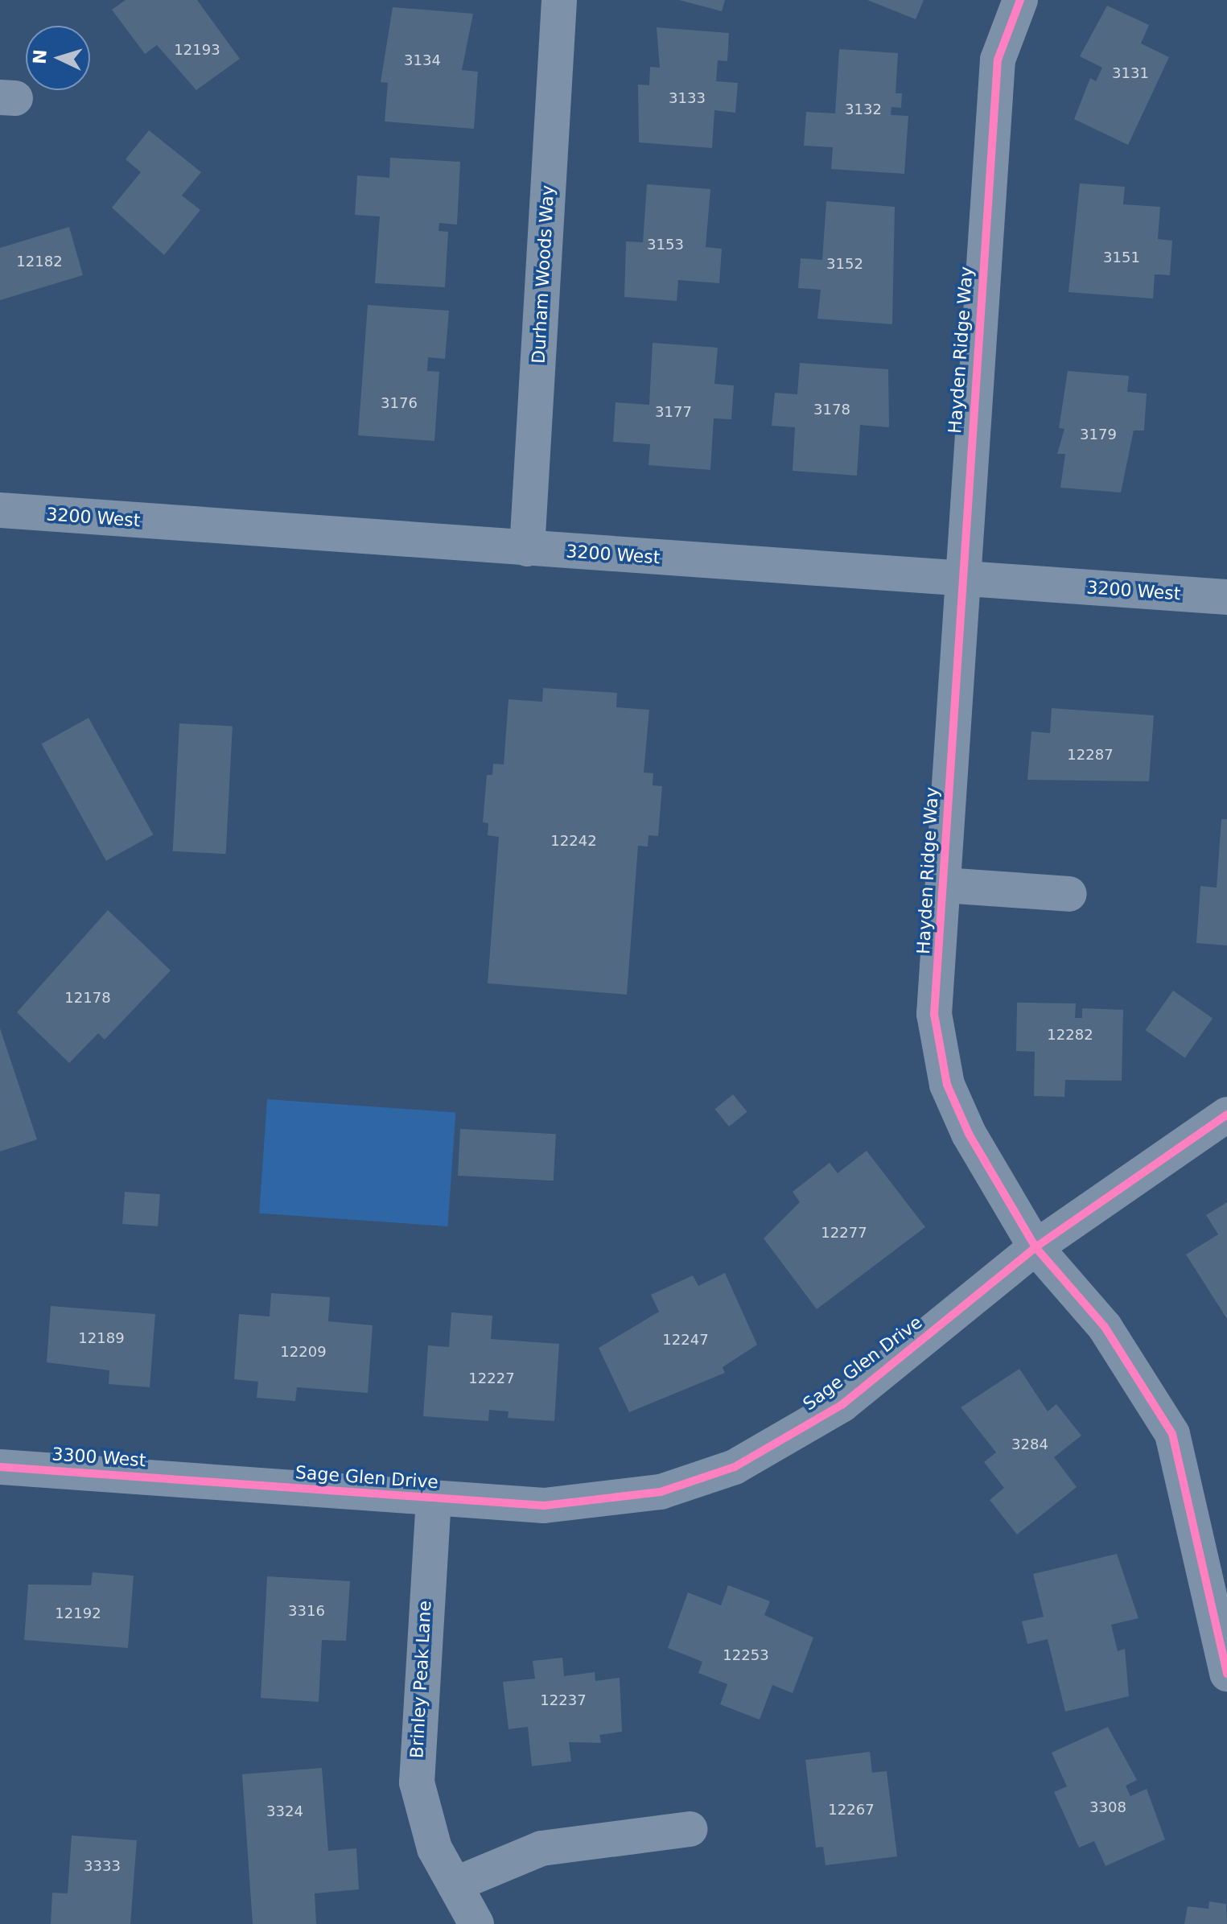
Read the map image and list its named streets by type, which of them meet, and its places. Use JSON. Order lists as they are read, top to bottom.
{
  "streets": {
    "street": [
      "Durham Woods Way",
      "Hayden Ridge Way",
      "3200 West",
      "Sage Glen Drive",
      "3300 West",
      "Brinley Peak Lane"
    ]
  },
  "crossings": [
    ["Durham Woods Way", "3200 West"],
    ["Hayden Ridge Way", "3200 West"],
    ["Hayden Ridge Way", "Sage Glen Drive"],
    ["Sage Glen Drive", "3300 West"],
    ["Sage Glen Drive", "Brinley Peak Lane"]
  ],
  "house_numbers": [
    "12193",
    "3134",
    "3131",
    "3133",
    "3132",
    "3153",
    "3151",
    "12182",
    "3152",
    "3176",
    "3178",
    "3177",
    "3179",
    "12287",
    "12242",
    "12178",
    "12282",
    "12277",
    "12189",
    "12247",
    "12209",
    "12227",
    "3284",
    "3316",
    "12192",
    "12253",
    "12237",
    "3308",
    "12267",
    "3324",
    "3333"
  ],
  "north": "left"
}
